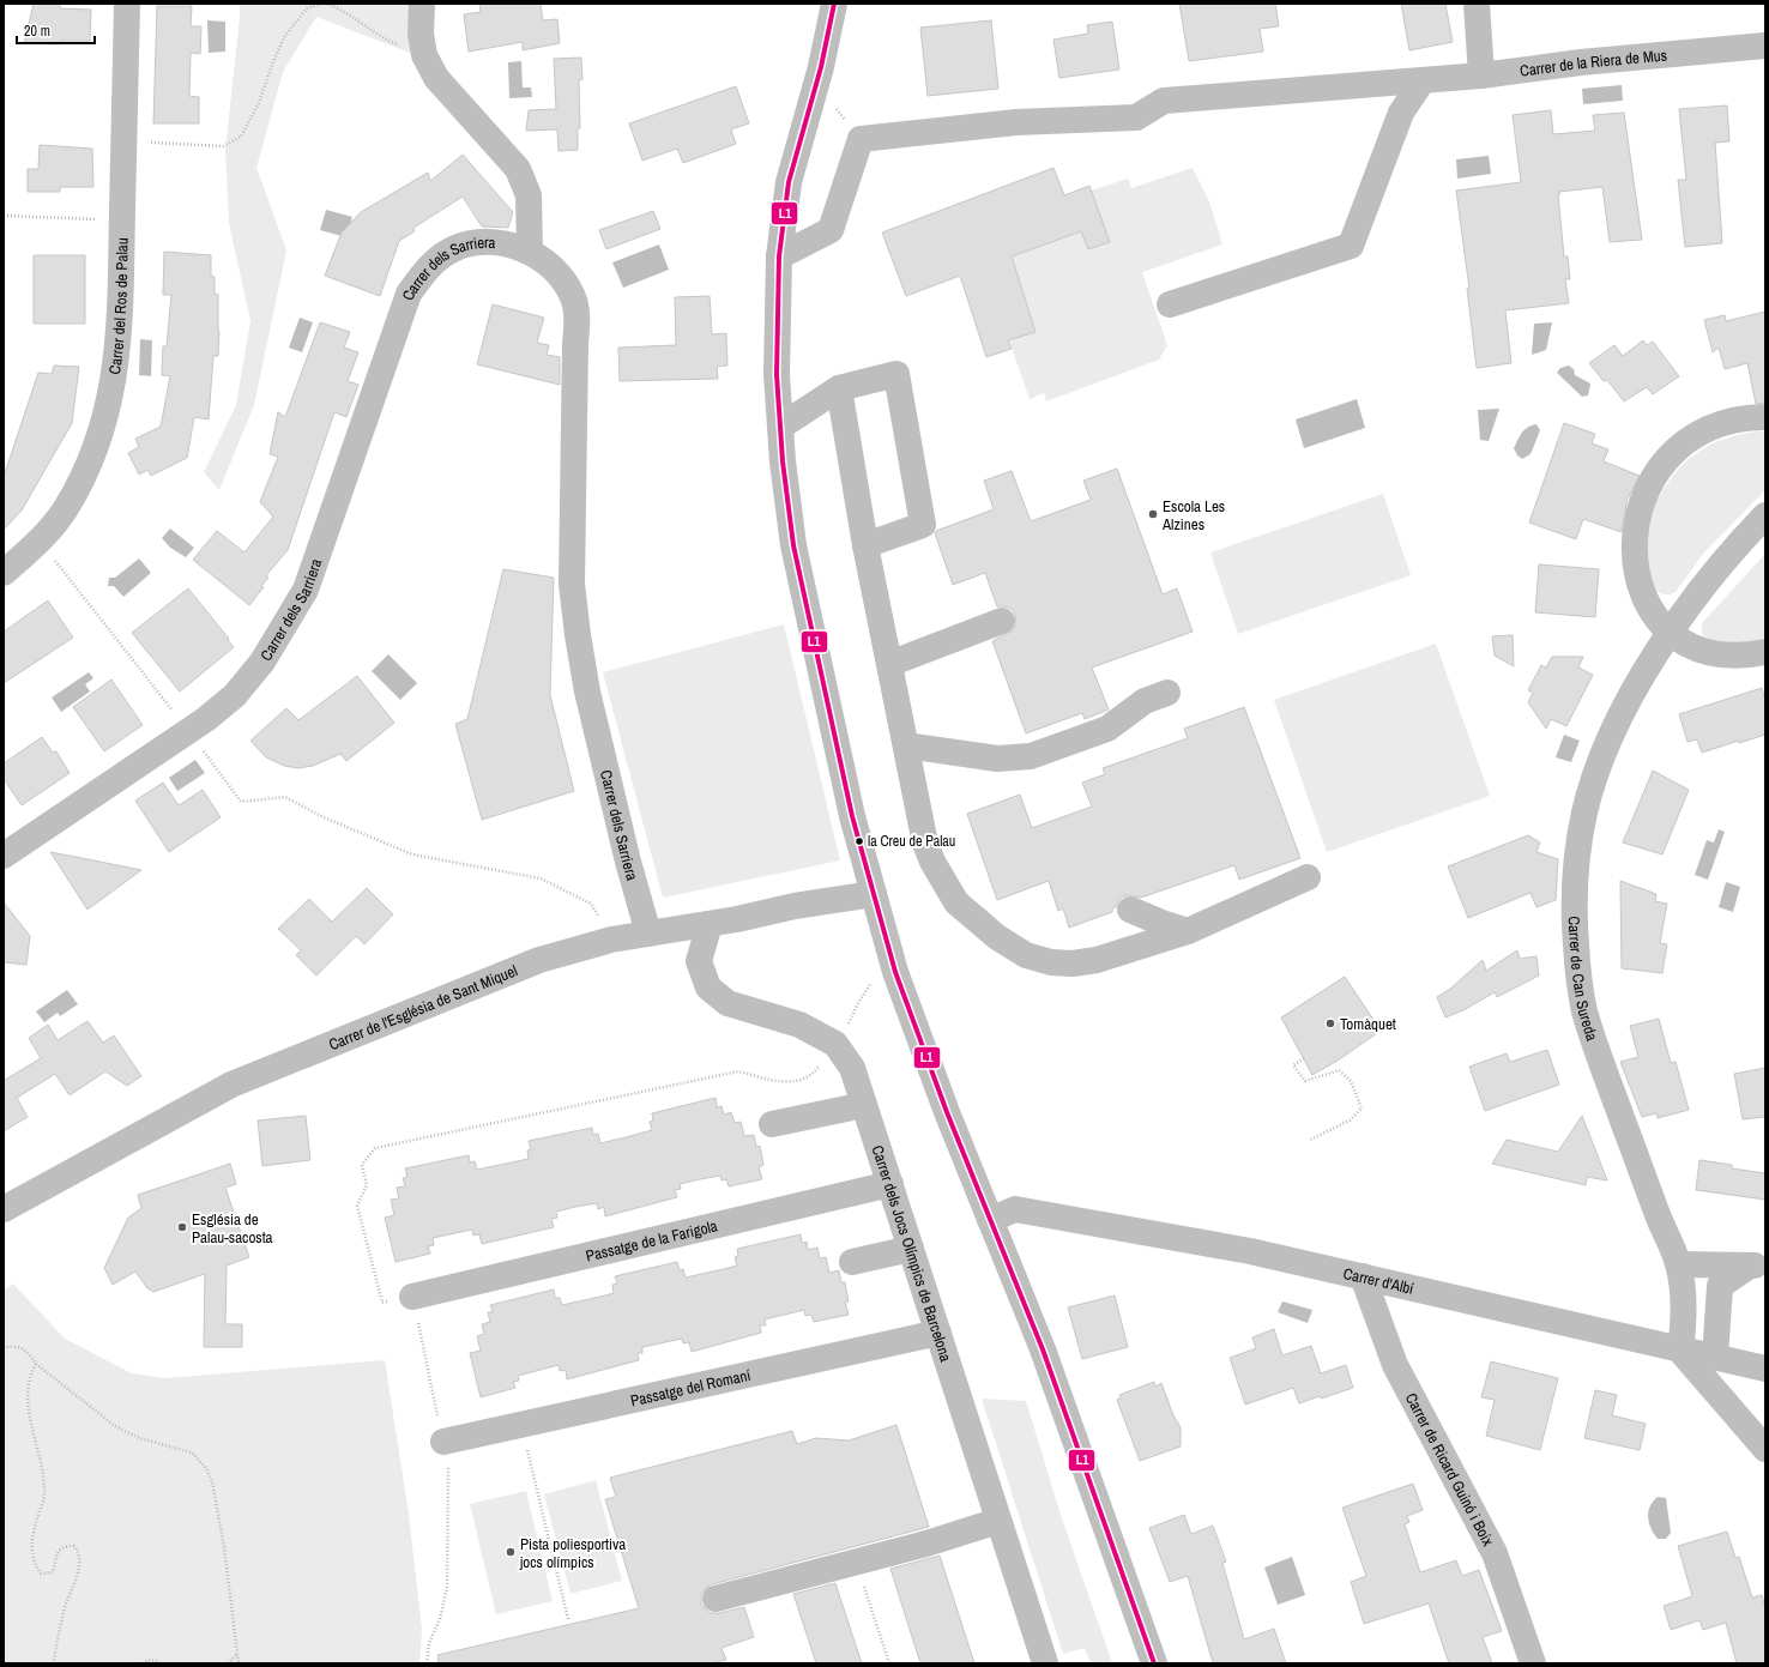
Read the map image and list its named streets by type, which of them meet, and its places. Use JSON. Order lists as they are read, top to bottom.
{
  "streets": {
    "street": [
      "Carrer de la Riera de Mus",
      "Carrer dels Sarriera",
      "Carrer del Ros de Palau",
      "Carrer de Can Sureda",
      "Carrer de l'Església de Sant Miquel",
      "Passatge de la Farigola",
      "Carrer dels Jocs Olímpics de Barcelona",
      "Carrer d'Albí",
      "Passatge del Romaní",
      "Carrer de Ricard Guinó i Boix"
    ]
  },
  "crossings": [
    ["Carrer dels Sarriera", "Carrer de l'Església de Sant Miquel"],
    ["Carrer de Can Sureda", "Carrer d'Albí"],
    ["Carrer de l'Església de Sant Miquel", "Carrer dels Jocs Olímpics de Barcelona"],
    ["Passatge de la Farigola", "Carrer dels Jocs Olímpics de Barcelona"],
    ["Carrer dels Jocs Olímpics de Barcelona", "Passatge del Romaní"],
    ["Carrer d'Albí", "Carrer de Ricard Guinó i Boix"]
  ],
  "places": [
    "Escola Les Alzines",
    "la Creu de Palau",
    "Tomàquet",
    "Església de Palau-sacosta",
    "Pista poliesportiva jocs olímpics"
  ],
  "lines": ["transit line L1"],
  "scale_bar": "20 m"
}
